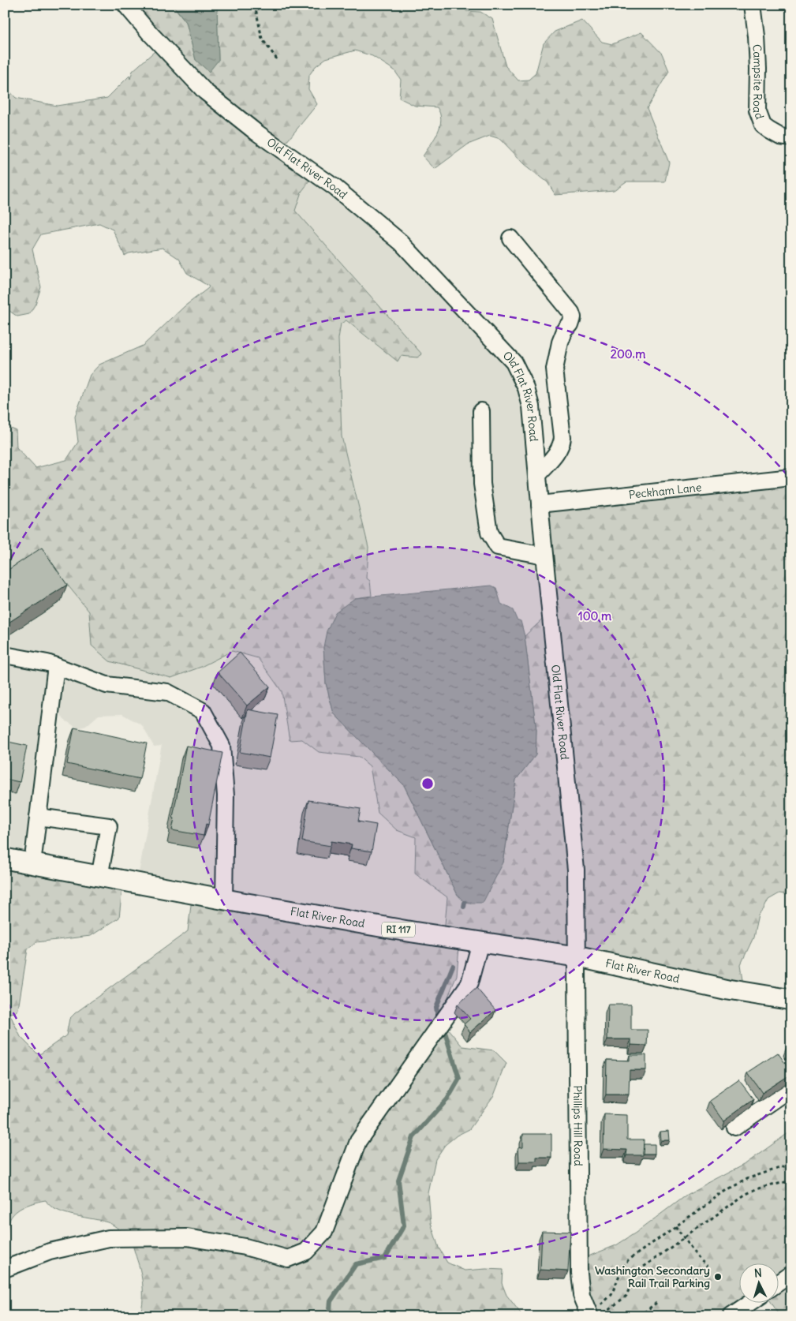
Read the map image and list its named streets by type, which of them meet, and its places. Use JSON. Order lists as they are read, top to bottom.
{
  "streets": {
    "main road": ["Flat River Road", "RI 117"],
    "street": [
      "Campsite Road",
      "Old Flat River Road",
      "Peckham Lane",
      "Phillips Hill Road"
    ]
  },
  "crossings": [
    ["Old Flat River Road", "Peckham Lane"],
    ["Old Flat River Road", "Flat River Road"],
    ["Old Flat River Road", "Phillips Hill Road"],
    ["Flat River Road", "Phillips Hill Road"]
  ],
  "places": ["Washington Secondary Rail Trail Parking"],
  "north": "top",
  "rings": ["200 m", "100 m"]
}
